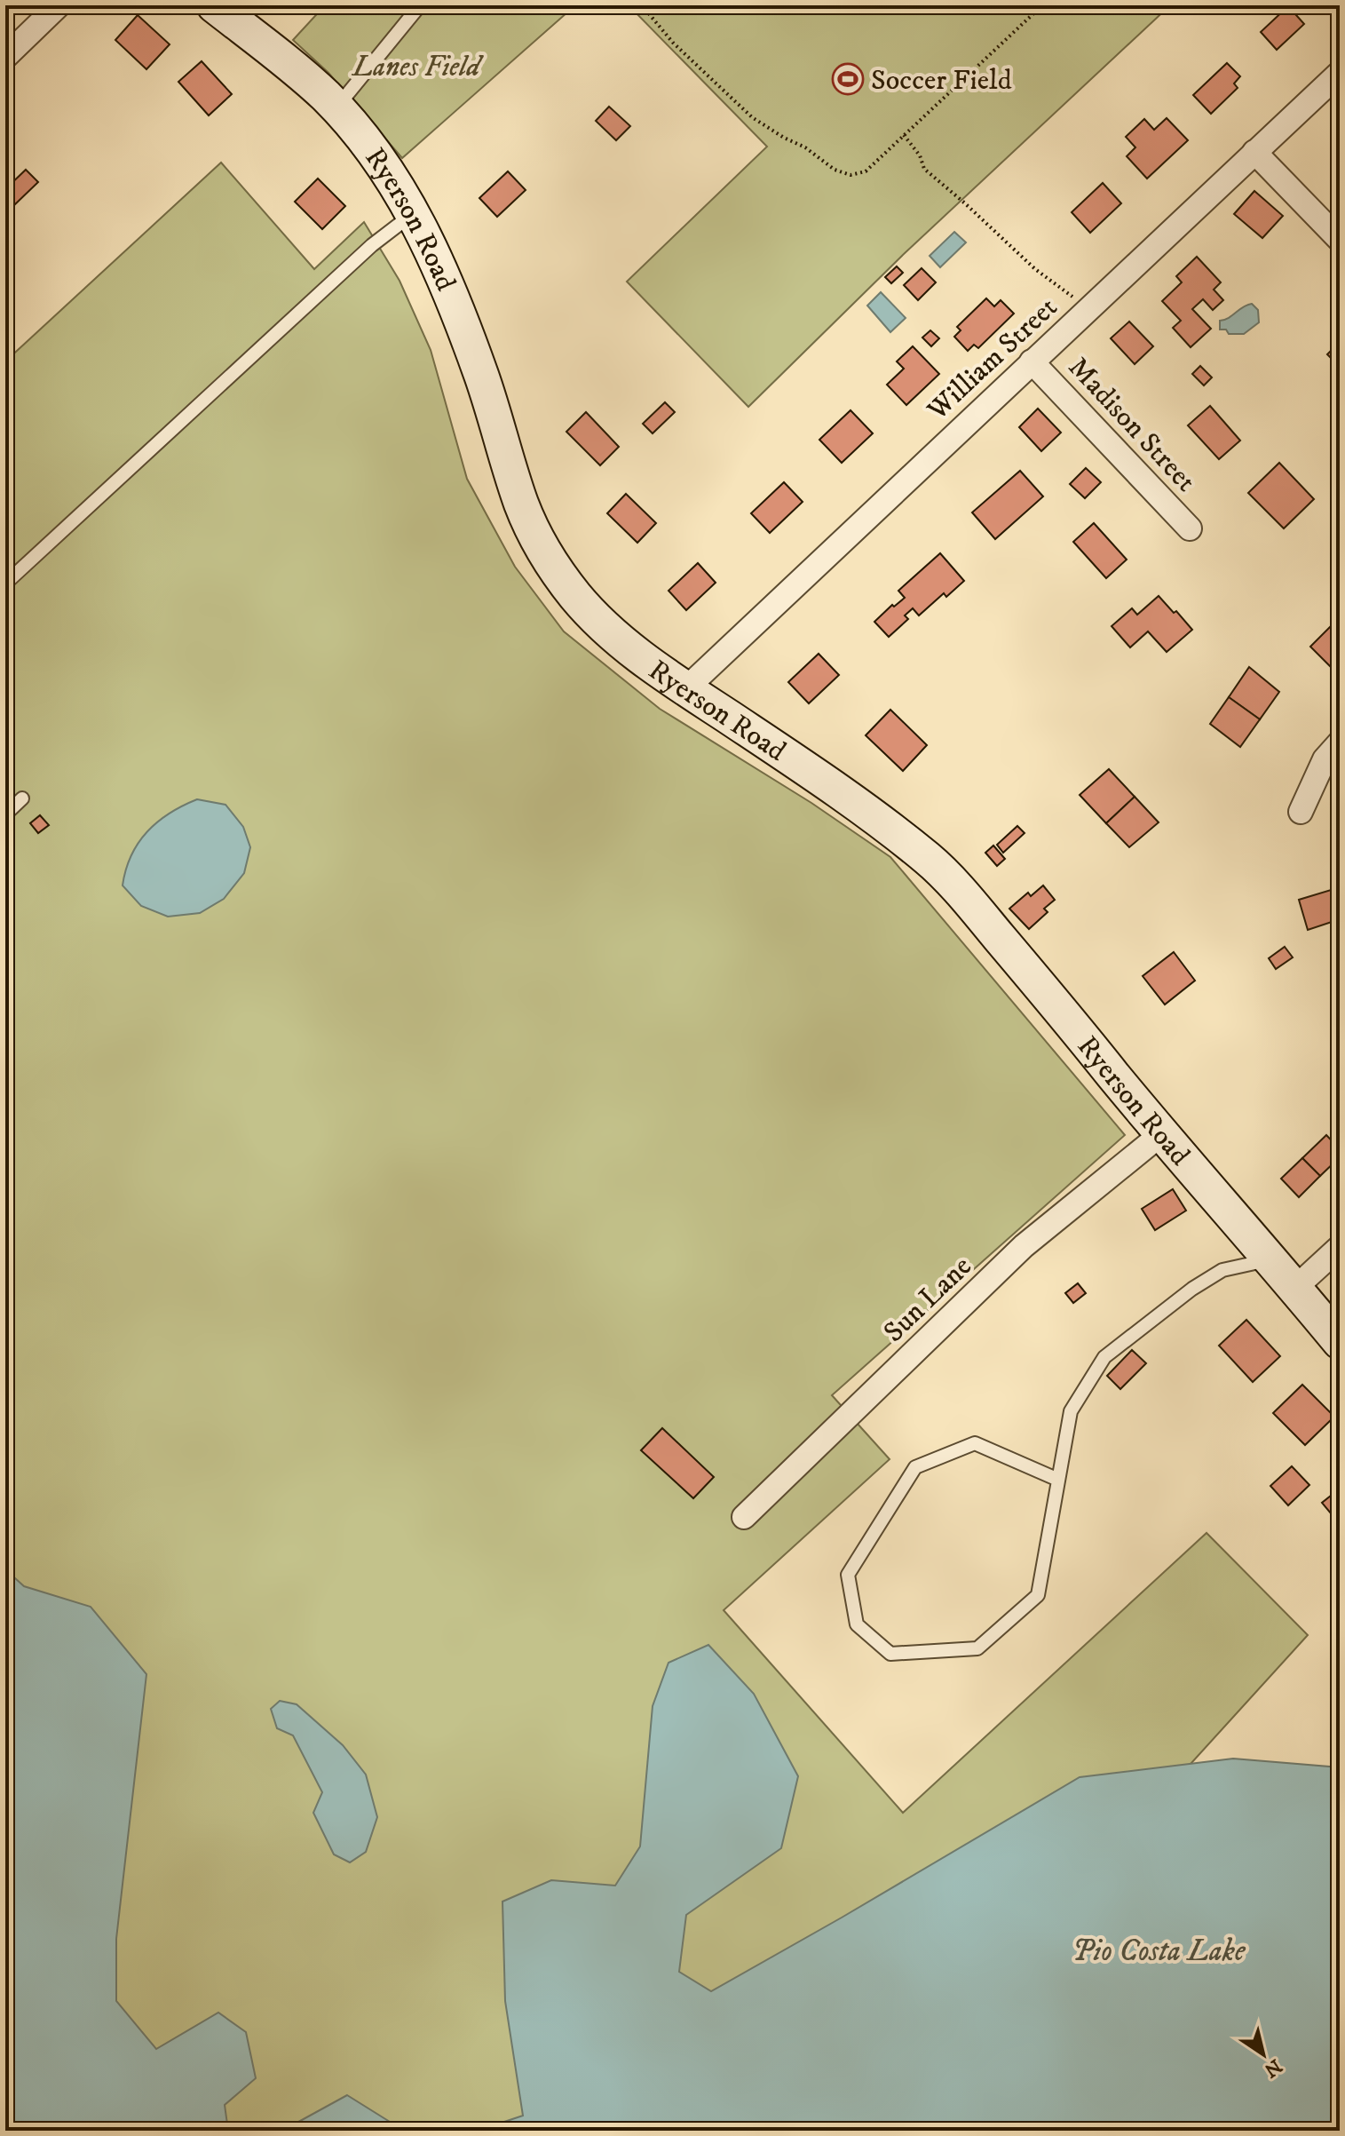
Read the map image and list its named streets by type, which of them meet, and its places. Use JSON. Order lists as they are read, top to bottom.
{
  "streets": {
    "street": [
      "Ryerson Road",
      "William Street",
      "Madison Street",
      "Sun Lane"
    ]
  },
  "crossings": [
    ["Ryerson Road", "William Street"],
    ["Ryerson Road", "Sun Lane"],
    ["William Street", "Madison Street"]
  ],
  "water": ["Pio Costa Lake"],
  "parks": ["Lanes Field"],
  "places": {
    "sports": ["Soccer Field"]
  },
  "north": "bottom right"
}
